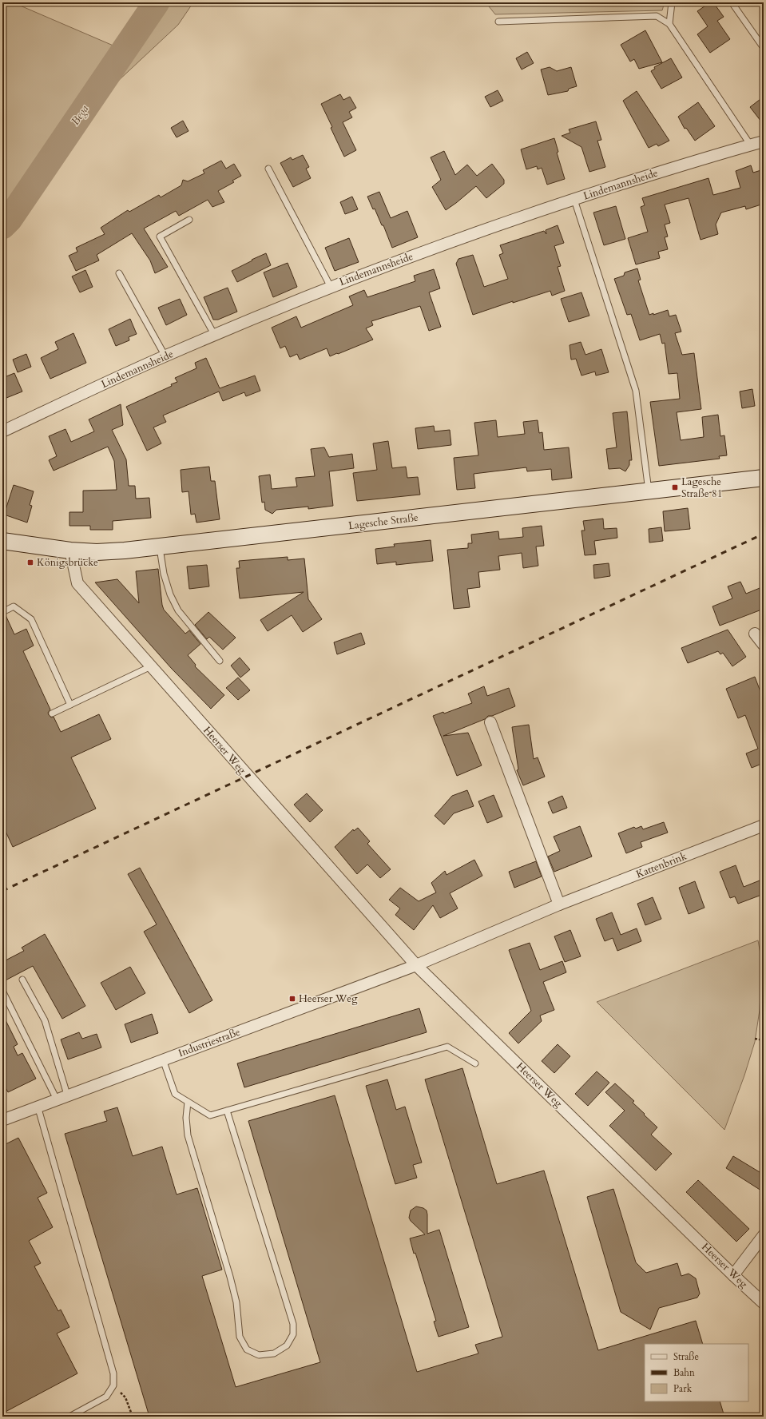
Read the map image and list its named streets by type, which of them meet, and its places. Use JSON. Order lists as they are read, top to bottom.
{
  "streets": {
    "street": [
      "Lindemannsheide",
      "Lagesche Straße",
      "Heerser Weg",
      "Kattenbrink",
      "Industriestraße"
    ]
  },
  "crossings": [
    ["Lagesche Straße", "Heerser Weg"],
    ["Heerser Weg", "Kattenbrink"],
    ["Heerser Weg", "Industriestraße"],
    ["Kattenbrink", "Industriestraße"]
  ],
  "water": ["Bega"],
  "places": {
    "transit": ["Lagesche Straße 81", "Königsbrücke", "Heerser Weg"]
  },
  "legend": ["Straße", "Bahn", "Park"]
}
